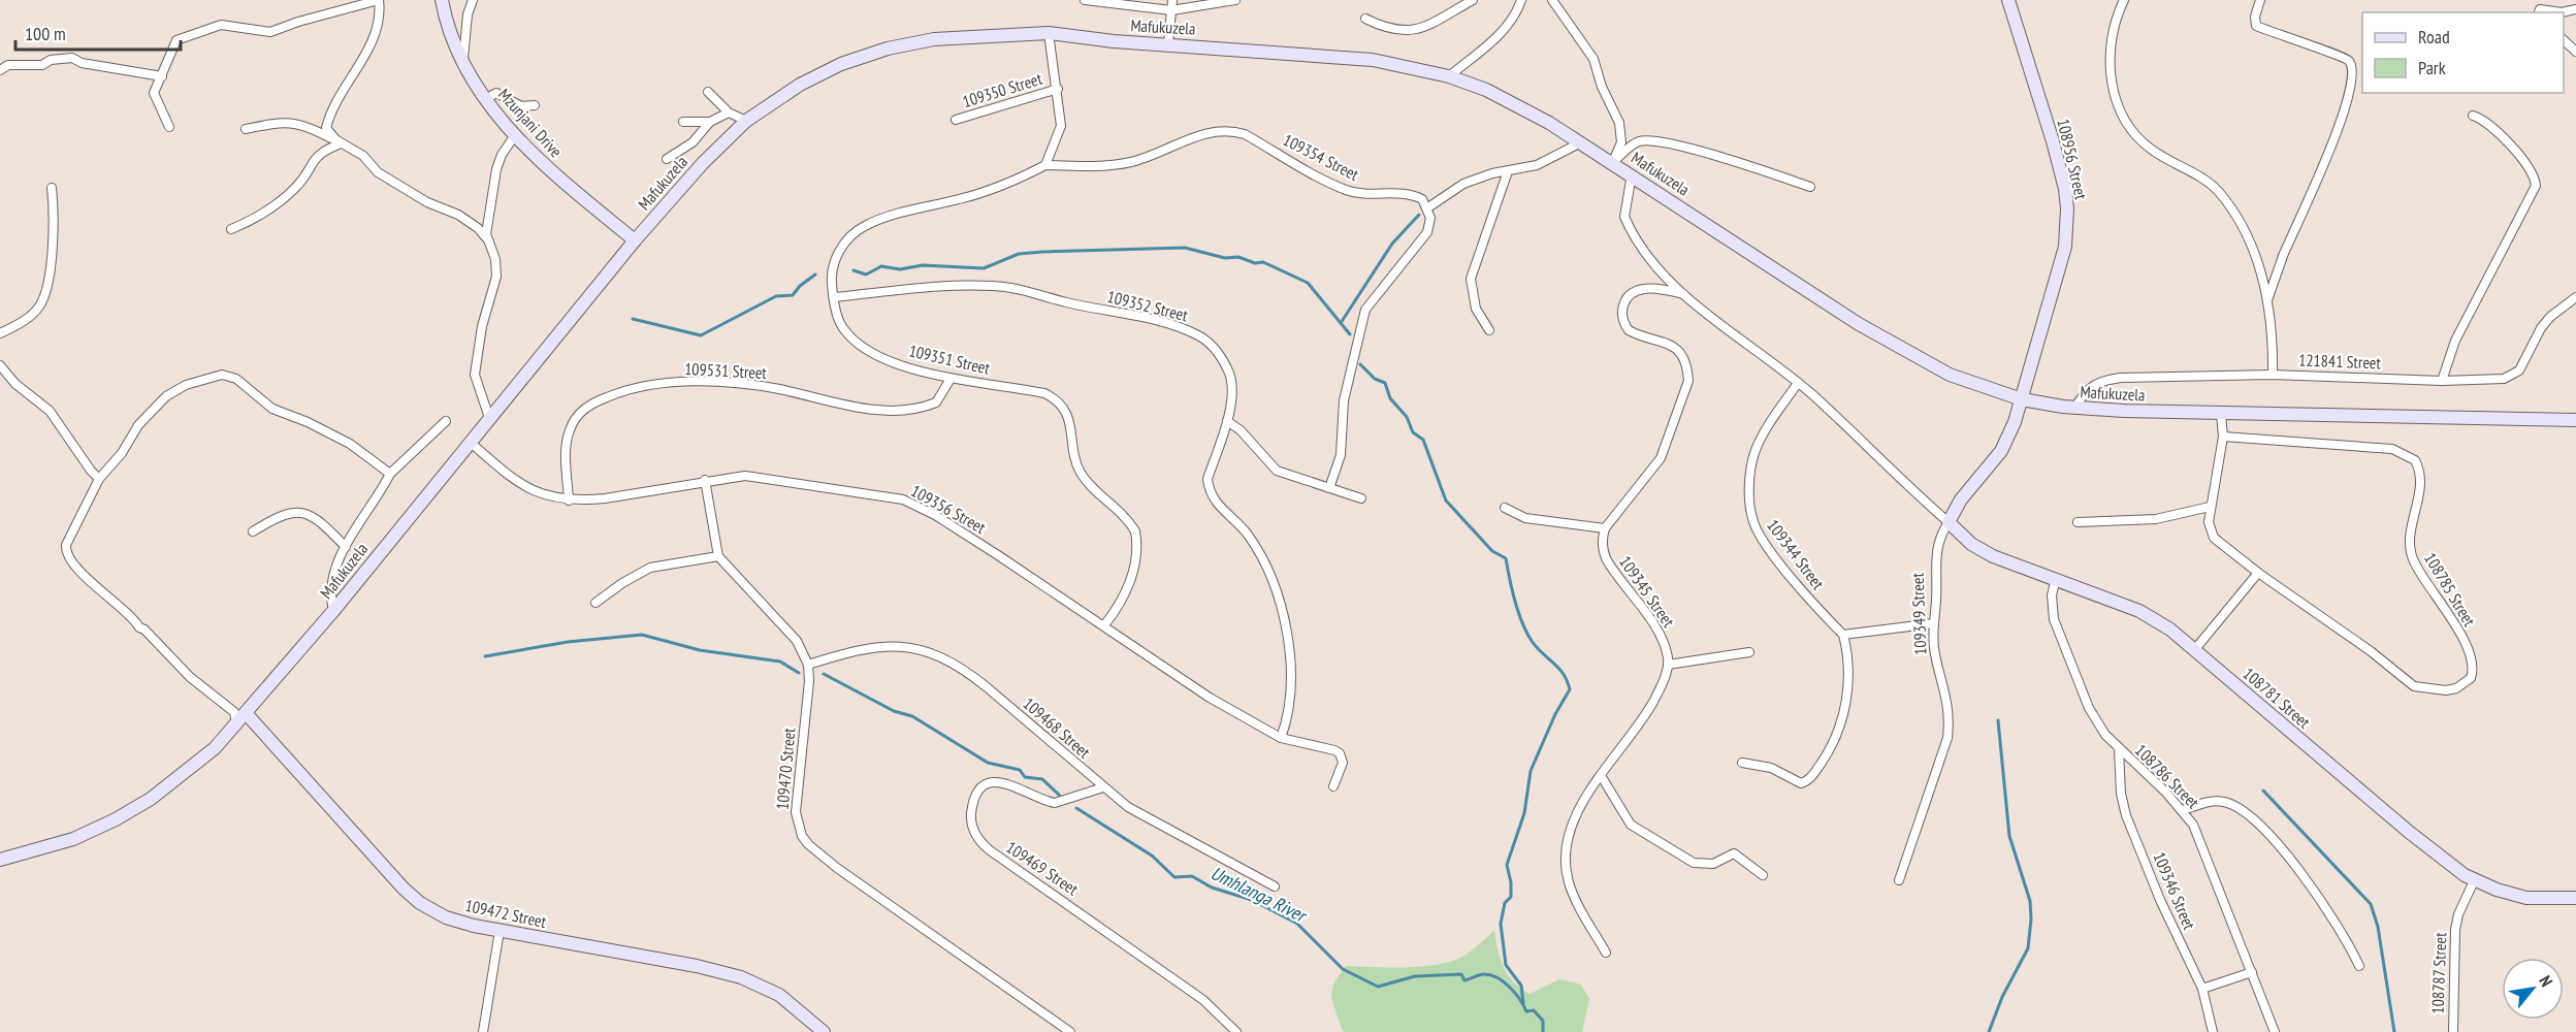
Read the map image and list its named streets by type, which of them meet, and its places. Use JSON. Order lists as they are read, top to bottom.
{
  "streets": {
    "main road": [
      "Mafukuzela",
      "Mzunjani Drive",
      "108956 Street",
      "109349 Street",
      "108781 Street",
      "109472 Street"
    ],
    "street": [
      "109350 Street",
      "109354 Street",
      "109352 Street",
      "109351 Street",
      "121841 Street",
      "109531 Street",
      "109356 Street",
      "109344 Street",
      "108785 Street",
      "109345 Street",
      "109468 Street",
      "109470 Street",
      "108786 Street",
      "109469 Street",
      "109346 Street",
      "108787 Street"
    ]
  },
  "crossings": [
    ["Mafukuzela", "Mzunjani Drive"],
    ["Mafukuzela", "108956 Street"],
    ["Mafukuzela", "121841 Street"],
    ["Mafukuzela", "109356 Street"],
    ["Mafukuzela", "108785 Street"],
    ["Mafukuzela", "109349 Street"],
    ["Mafukuzela", "109472 Street"],
    ["109354 Street", "109351 Street"],
    ["108956 Street", "109349 Street"],
    ["109352 Street", "109351 Street"],
    ["109352 Street", "109356 Street"],
    ["109351 Street", "109531 Street"],
    ["109351 Street", "109356 Street"],
    ["109531 Street", "109356 Street"],
    ["109349 Street", "108781 Street"],
    ["108781 Street", "108786 Street"],
    ["108781 Street", "108787 Street"],
    ["109468 Street", "109470 Street"],
    ["109468 Street", "109469 Street"],
    ["108786 Street", "109346 Street"]
  ],
  "water": ["Umhlanga River"],
  "legend": ["Road", "Park"],
  "scale_bar": "100 m",
  "north": "top right"
}
